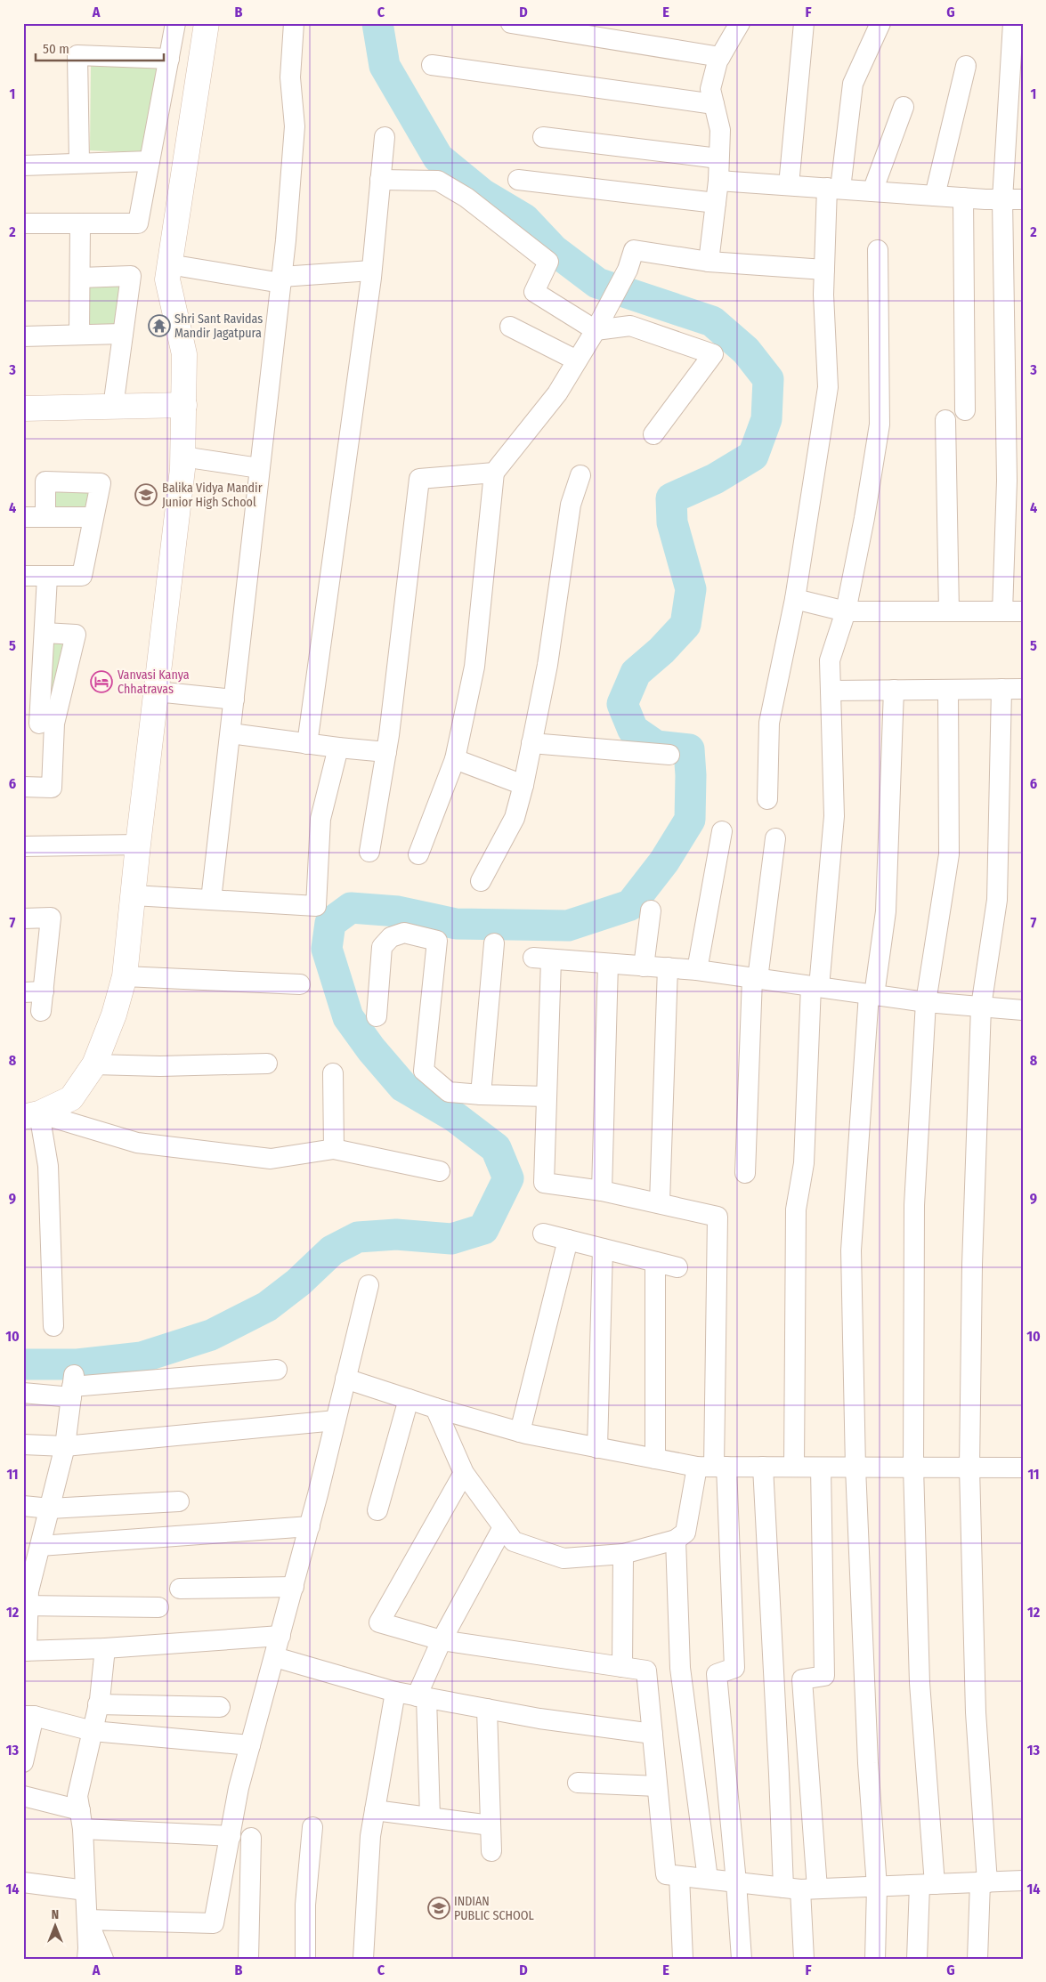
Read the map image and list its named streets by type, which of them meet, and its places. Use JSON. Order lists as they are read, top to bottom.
{
  "places": {
    "temple": ["Shri Sant Ravidas Mandir Jagatpura"],
    "school or university": ["Balika Vidya Mandir Junior High School", "INDIAN PUBLIC SCHOOL"],
    "hotel": ["Vanvasi Kanya Chhatravas"]
  },
  "scale_bar": "50 m",
  "north": "top",
  "grid": {
    "columns": [
      "A",
      "B",
      "C",
      "D",
      "E",
      "F",
      "G"
    ],
    "rows": [
      "1",
      "2",
      "3",
      "4",
      "5",
      "6",
      "7",
      "8",
      "9",
      "10",
      "11",
      "12",
      "13",
      "14"
    ]
  }
}
